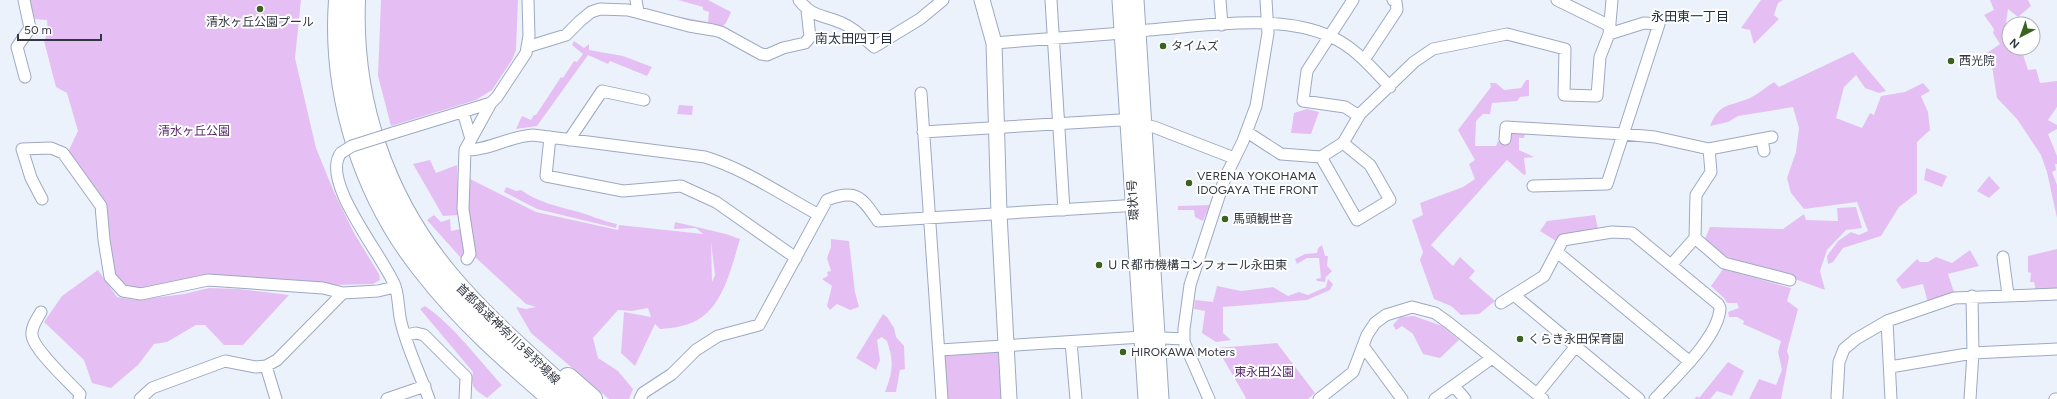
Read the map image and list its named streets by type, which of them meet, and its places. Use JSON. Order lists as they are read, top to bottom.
{
  "streets": {
    "highway": ["首都高速神奈川3号狩場線"],
    "main road": ["環状1号"]
  },
  "districts": ["永田東一丁目", "南太田四丁目"],
  "parks": ["清水ヶ丘公園", "東永田公園"],
  "places": [
    "清水ヶ丘公園プール",
    "タイムズ",
    "西光院",
    "VERENA YOKOHAMA IDOGAYA THE FRONT",
    "馬頭観世音",
    "ＵＲ都市機構コンフォール永田東",
    "くらき永田保育園",
    "HIROKAWA Moters"
  ],
  "scale_bar": "50 m",
  "north": "bottom left"
}
